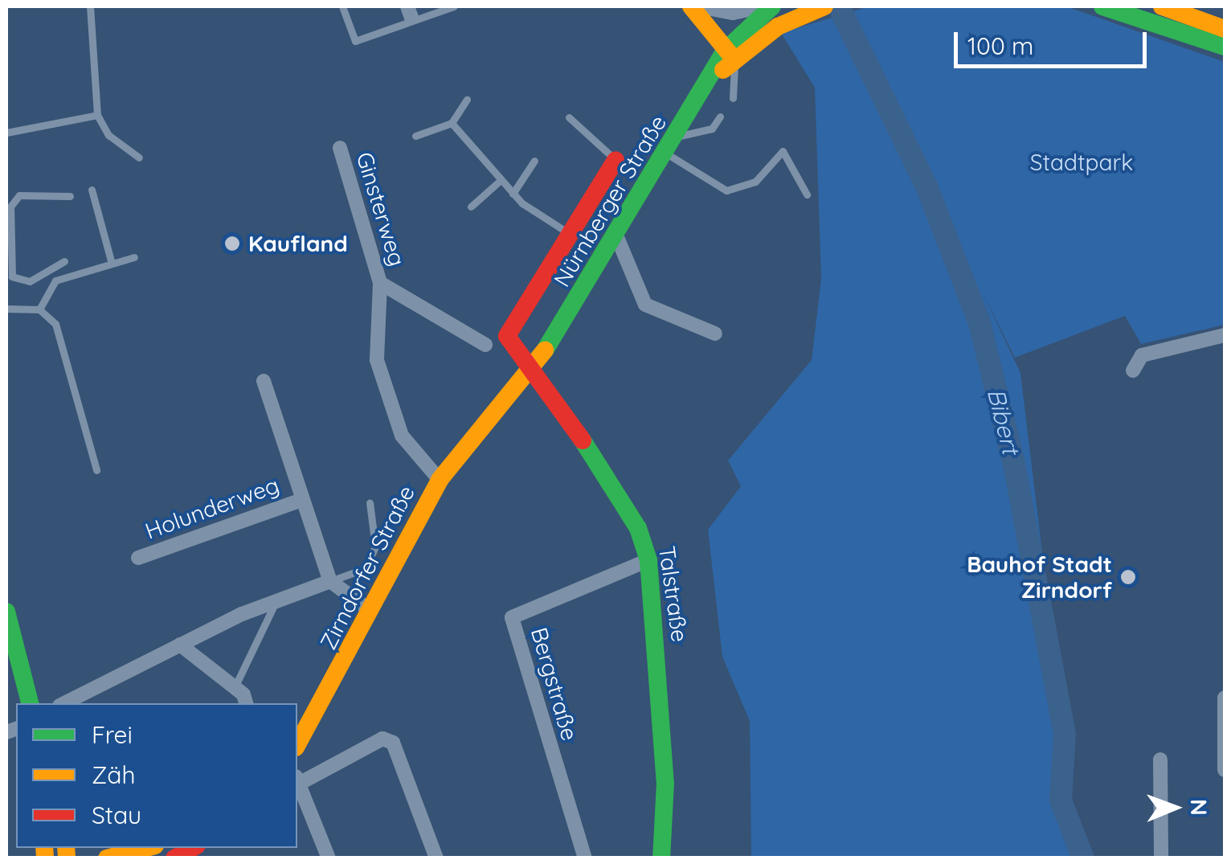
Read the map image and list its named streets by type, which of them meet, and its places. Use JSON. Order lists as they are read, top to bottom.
{
  "streets": {
    "main road": ["Nürnberger Straße", "Zirndorfer Straße", "Talstraße"],
    "street": ["Ginsterweg", "Holunderweg", "Bergstraße"]
  },
  "crossings": [
    ["Nürnberger Straße", "Zirndorfer Straße"],
    ["Nürnberger Straße", "Talstraße"],
    ["Ginsterweg", "Zirndorfer Straße"],
    ["Zirndorfer Straße", "Talstraße"],
    ["Talstraße", "Bergstraße"]
  ],
  "water": ["Bibert"],
  "parks": ["Stadtpark"],
  "places": ["Kaufland", "Bauhof Stadt Zirndorf"],
  "legend": ["Frei", "Zäh", "Stau"],
  "scale_bar": "100 m",
  "north": "right"
}
